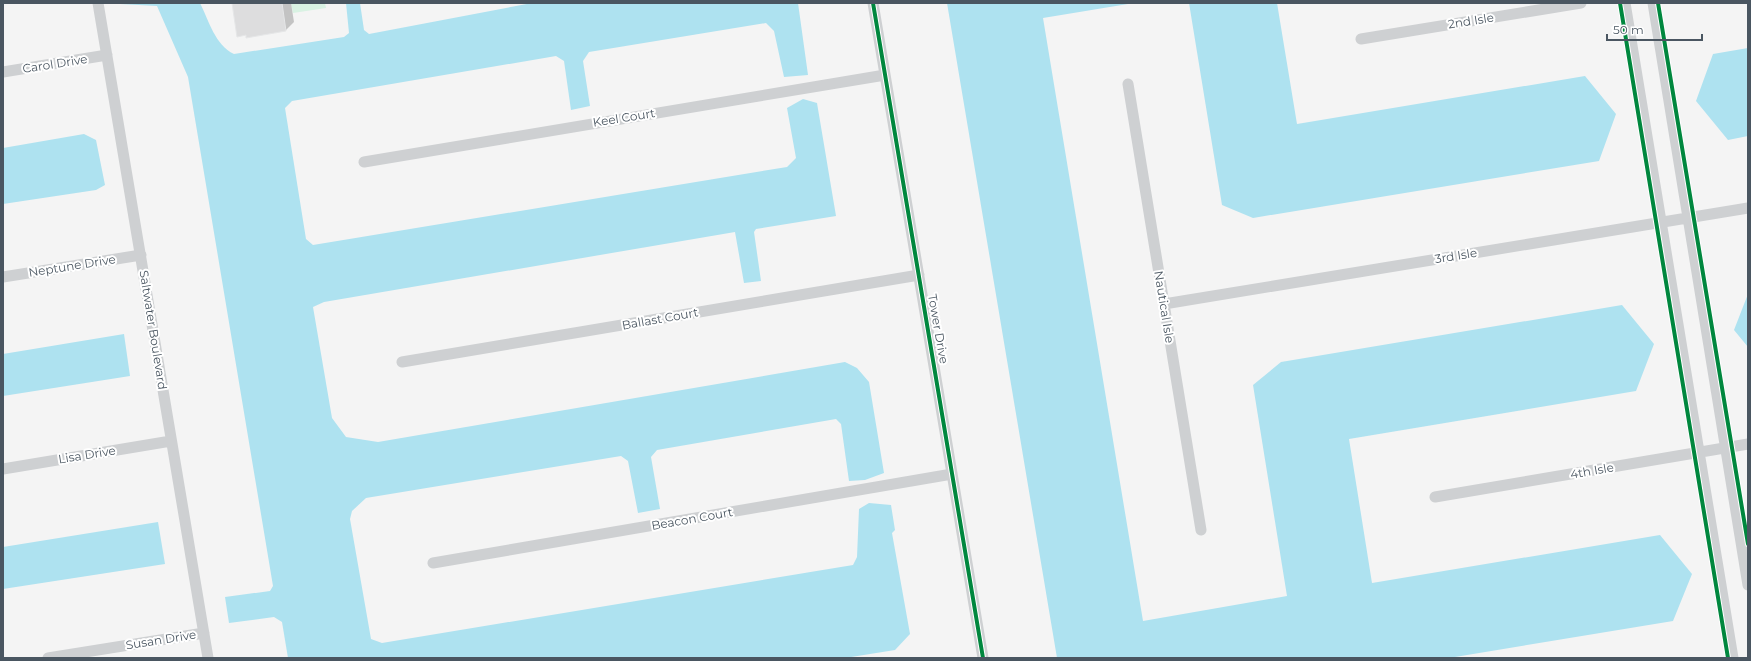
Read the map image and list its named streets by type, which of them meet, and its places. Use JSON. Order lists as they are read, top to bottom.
{
  "streets": {
    "street": [
      "2nd Isle",
      "Carol Drive",
      "Keel Court",
      "3rd Isle",
      "Neptune Drive",
      "Nautical Isle",
      "Ballast Court",
      "Tower Drive",
      "Saltwater Boulevard",
      "Lisa Drive",
      "4th Isle",
      "Beacon Court",
      "Susan Drive"
    ]
  },
  "crossings": [
    ["Carol Drive", "Saltwater Boulevard"],
    ["Keel Court", "Tower Drive"],
    ["3rd Isle", "Nautical Isle"],
    ["Neptune Drive", "Saltwater Boulevard"],
    ["Ballast Court", "Tower Drive"],
    ["Tower Drive", "Beacon Court"],
    ["Saltwater Boulevard", "Lisa Drive"],
    ["Saltwater Boulevard", "Susan Drive"]
  ],
  "scale_bar": "50 m"
}
